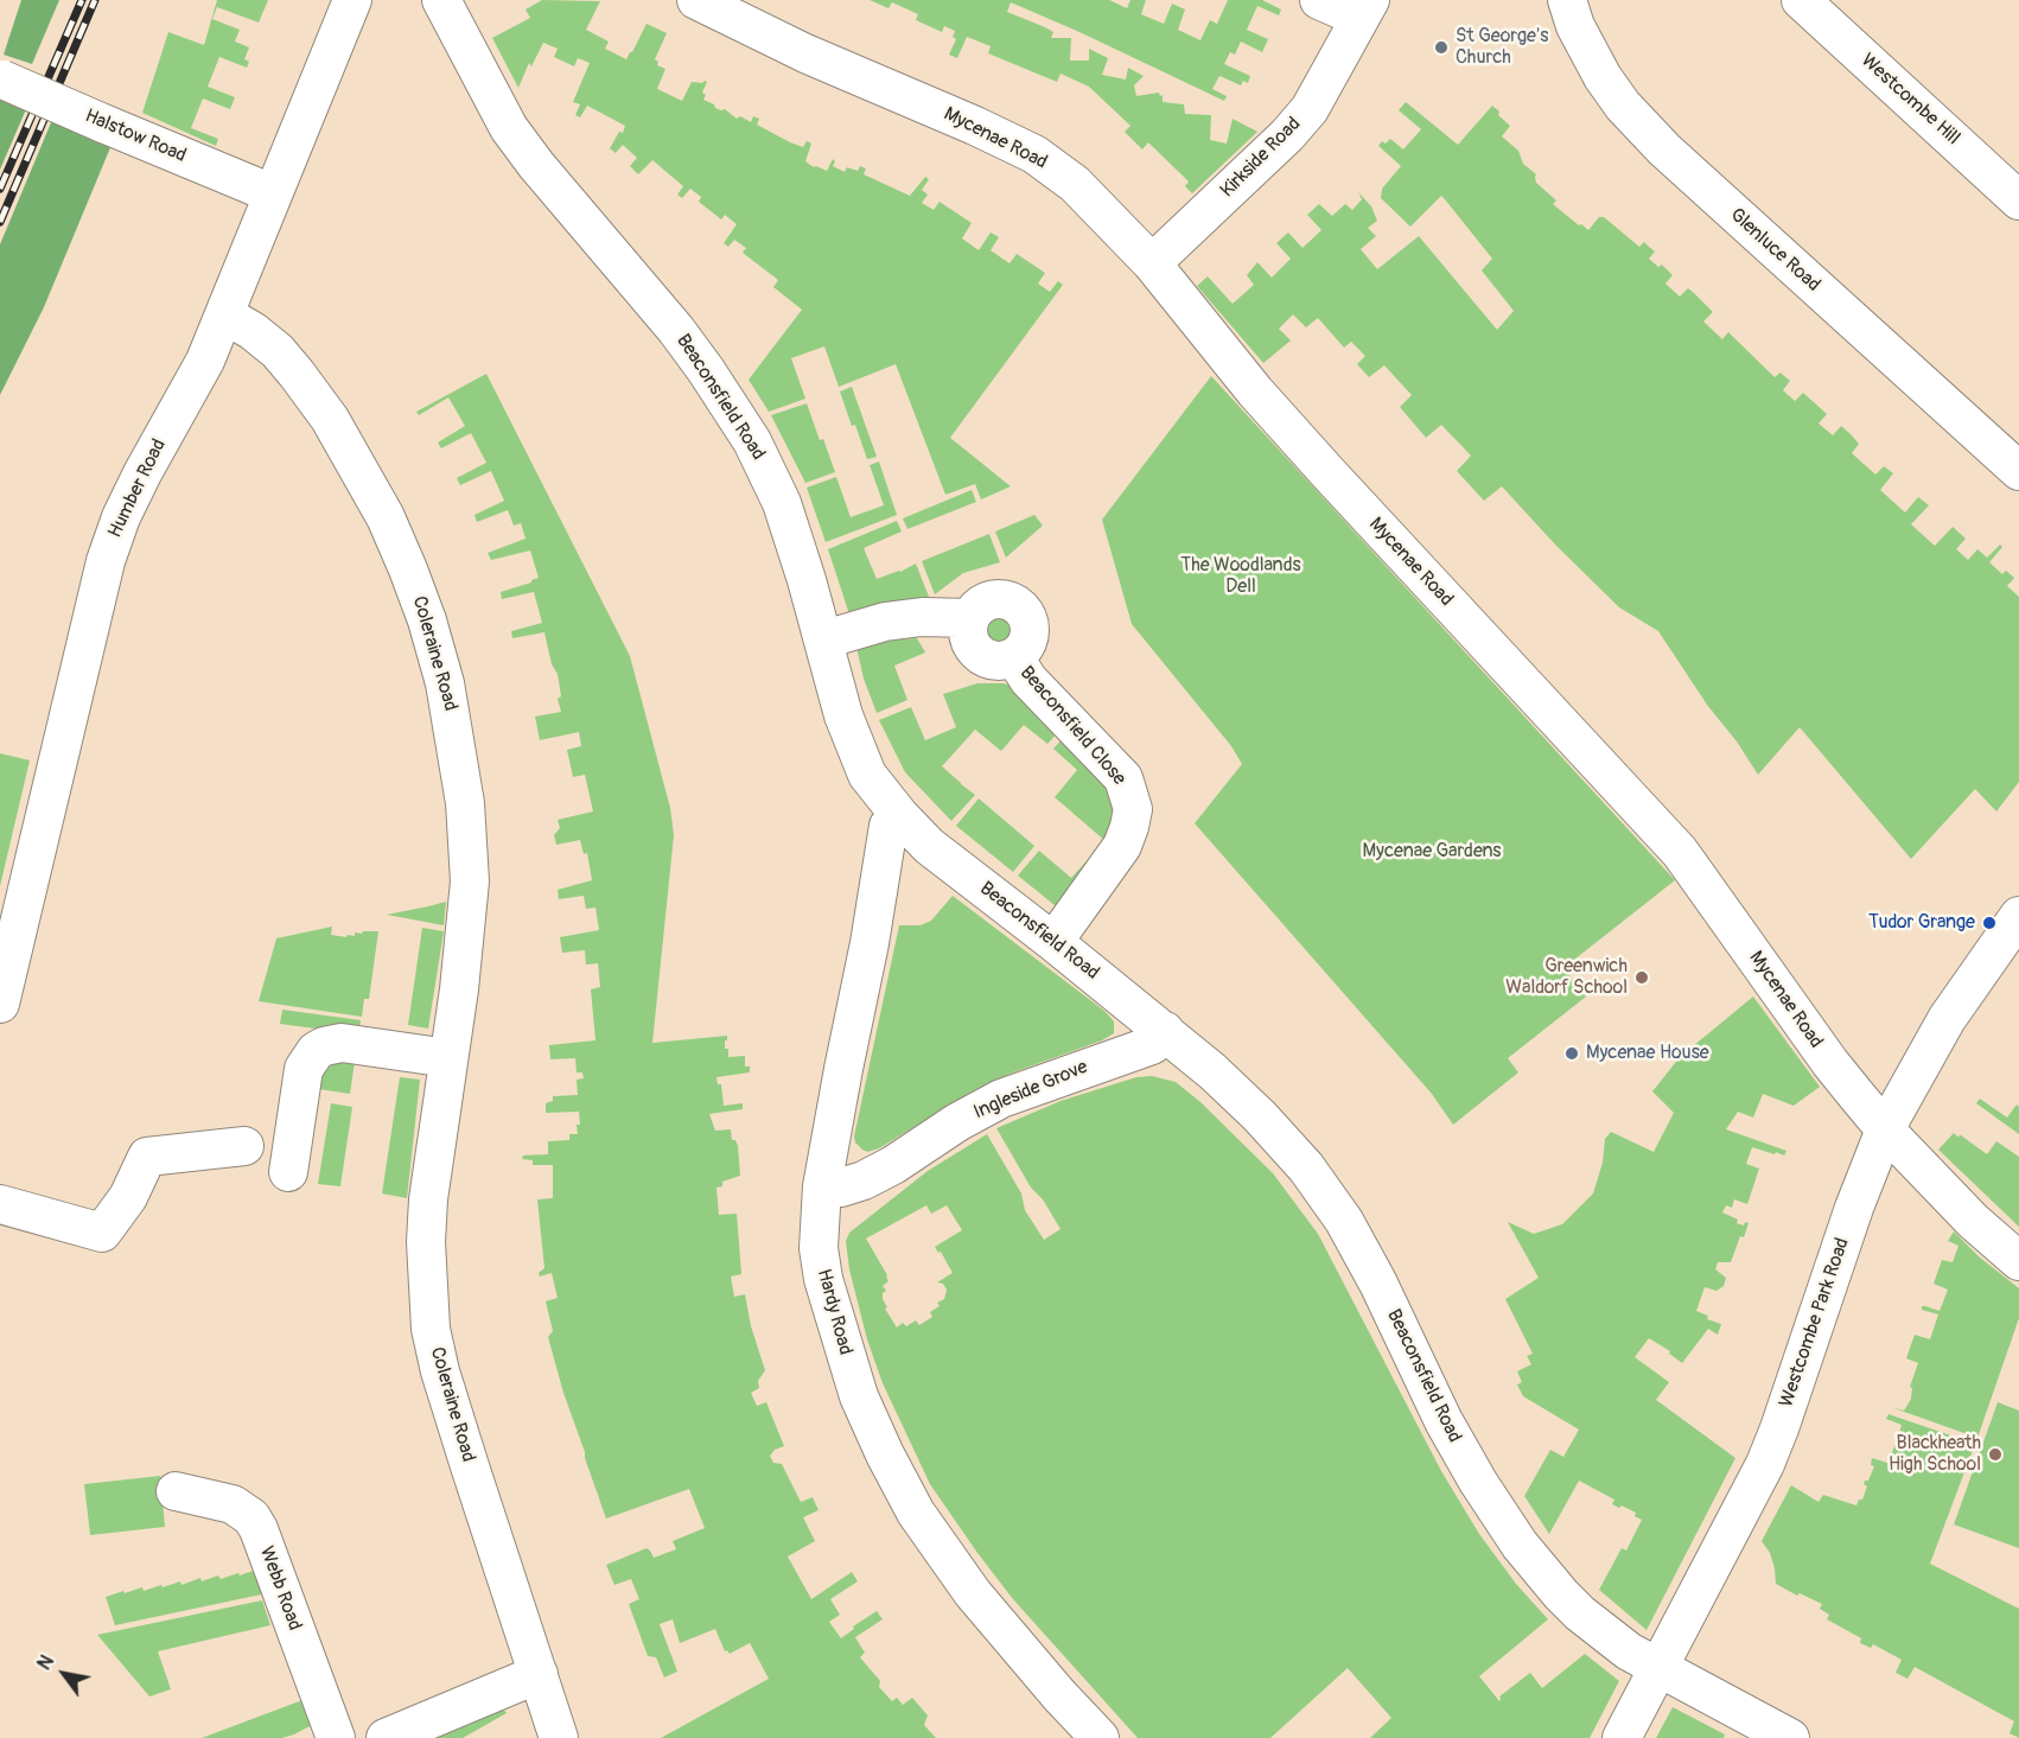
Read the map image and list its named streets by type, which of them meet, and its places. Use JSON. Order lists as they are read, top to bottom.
{
  "streets": {
    "street": [
      "Westcombe Hill",
      "Halstow Road",
      "Mycenae Road",
      "Kirkside Road",
      "Glenluce Road",
      "Beaconsfield Road",
      "Humber Road",
      "Coleraine Road",
      "Beaconsfield Close",
      "Ingleside Grove",
      "Hardy Road",
      "Westcombe Park Road",
      "Webb Road"
    ]
  },
  "crossings": [
    ["Halstow Road", "Humber Road"],
    ["Mycenae Road", "Kirkside Road"],
    ["Mycenae Road", "Westcombe Park Road"],
    ["Beaconsfield Road", "Beaconsfield Close"],
    ["Beaconsfield Road", "Ingleside Grove"],
    ["Beaconsfield Road", "Hardy Road"],
    ["Beaconsfield Road", "Westcombe Park Road"],
    ["Humber Road", "Coleraine Road"],
    ["Ingleside Grove", "Hardy Road"]
  ],
  "parks": ["The Woodlands Dell", "Mycenae Gardens"],
  "places": [
    "St George's Church",
    "Tudor Grange",
    "Greenwich Waldorf School",
    "Mycenae House",
    "Blackheath High School"
  ],
  "north": "top left"
}
